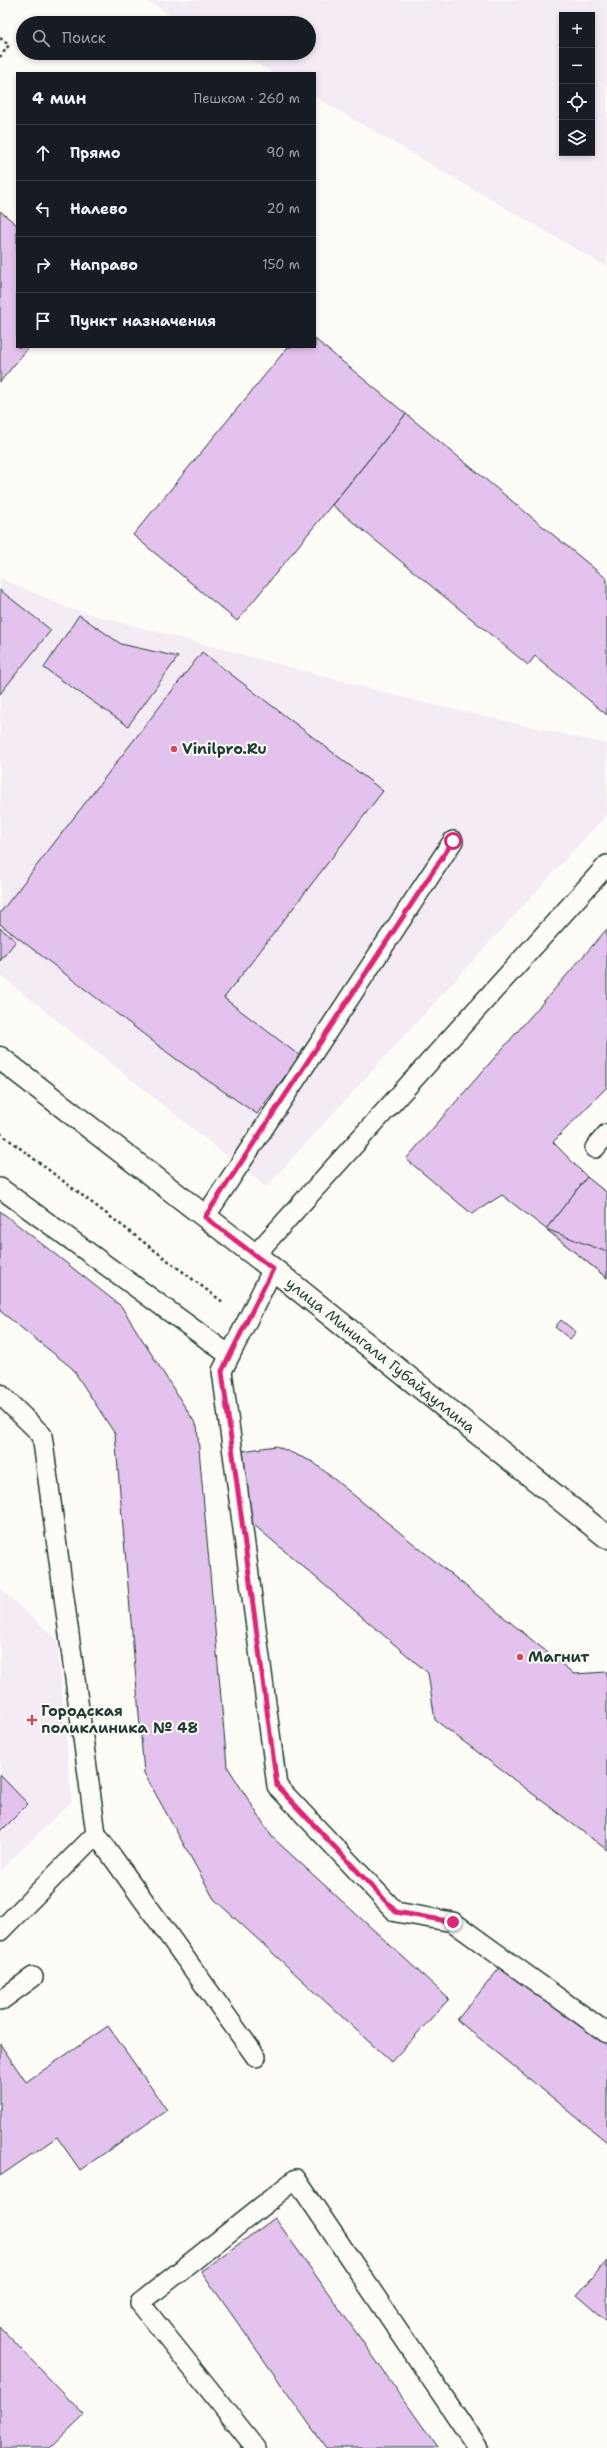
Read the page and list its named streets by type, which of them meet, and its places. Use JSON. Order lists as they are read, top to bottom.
{
  "streets": {
    "main road": ["улица Минигали Губайдуллина"]
  },
  "places": {
    "other": ["Vinilpro.Ru", "Магнит"],
    "health": ["Городская поликлиника № 48"]
  },
  "page": {
    "map_buttons": ["+", "−"],
    "search": "Поиск",
    "heading": ["4 мин", "Пешком · 260 m"],
    "list": [
      ["Прямо", "90 m"],
      ["Налево", "20 m"],
      ["Направо", "150 m"],
      "Пункт назначения"
    ]
  }
}
